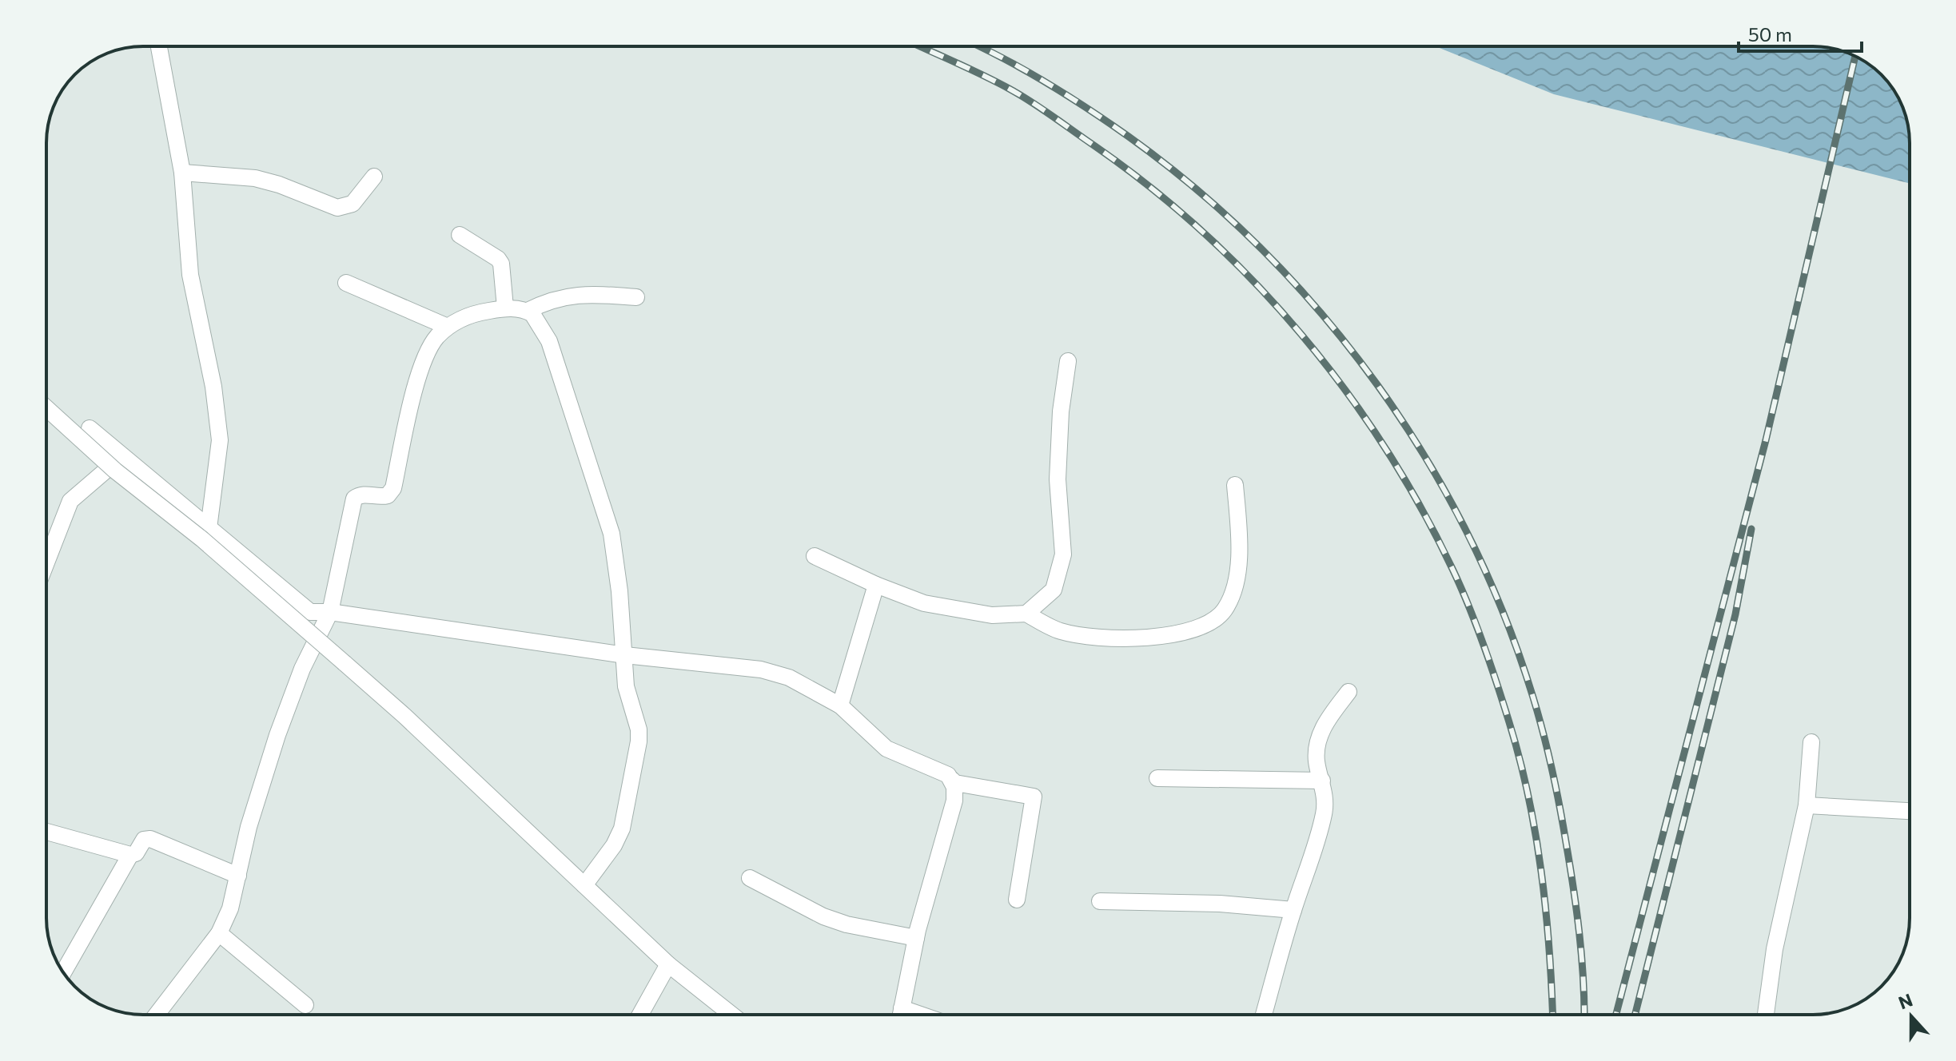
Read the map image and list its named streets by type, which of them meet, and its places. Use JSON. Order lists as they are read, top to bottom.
{
  "scale_bar": "50 m",
  "north": "top"
}
